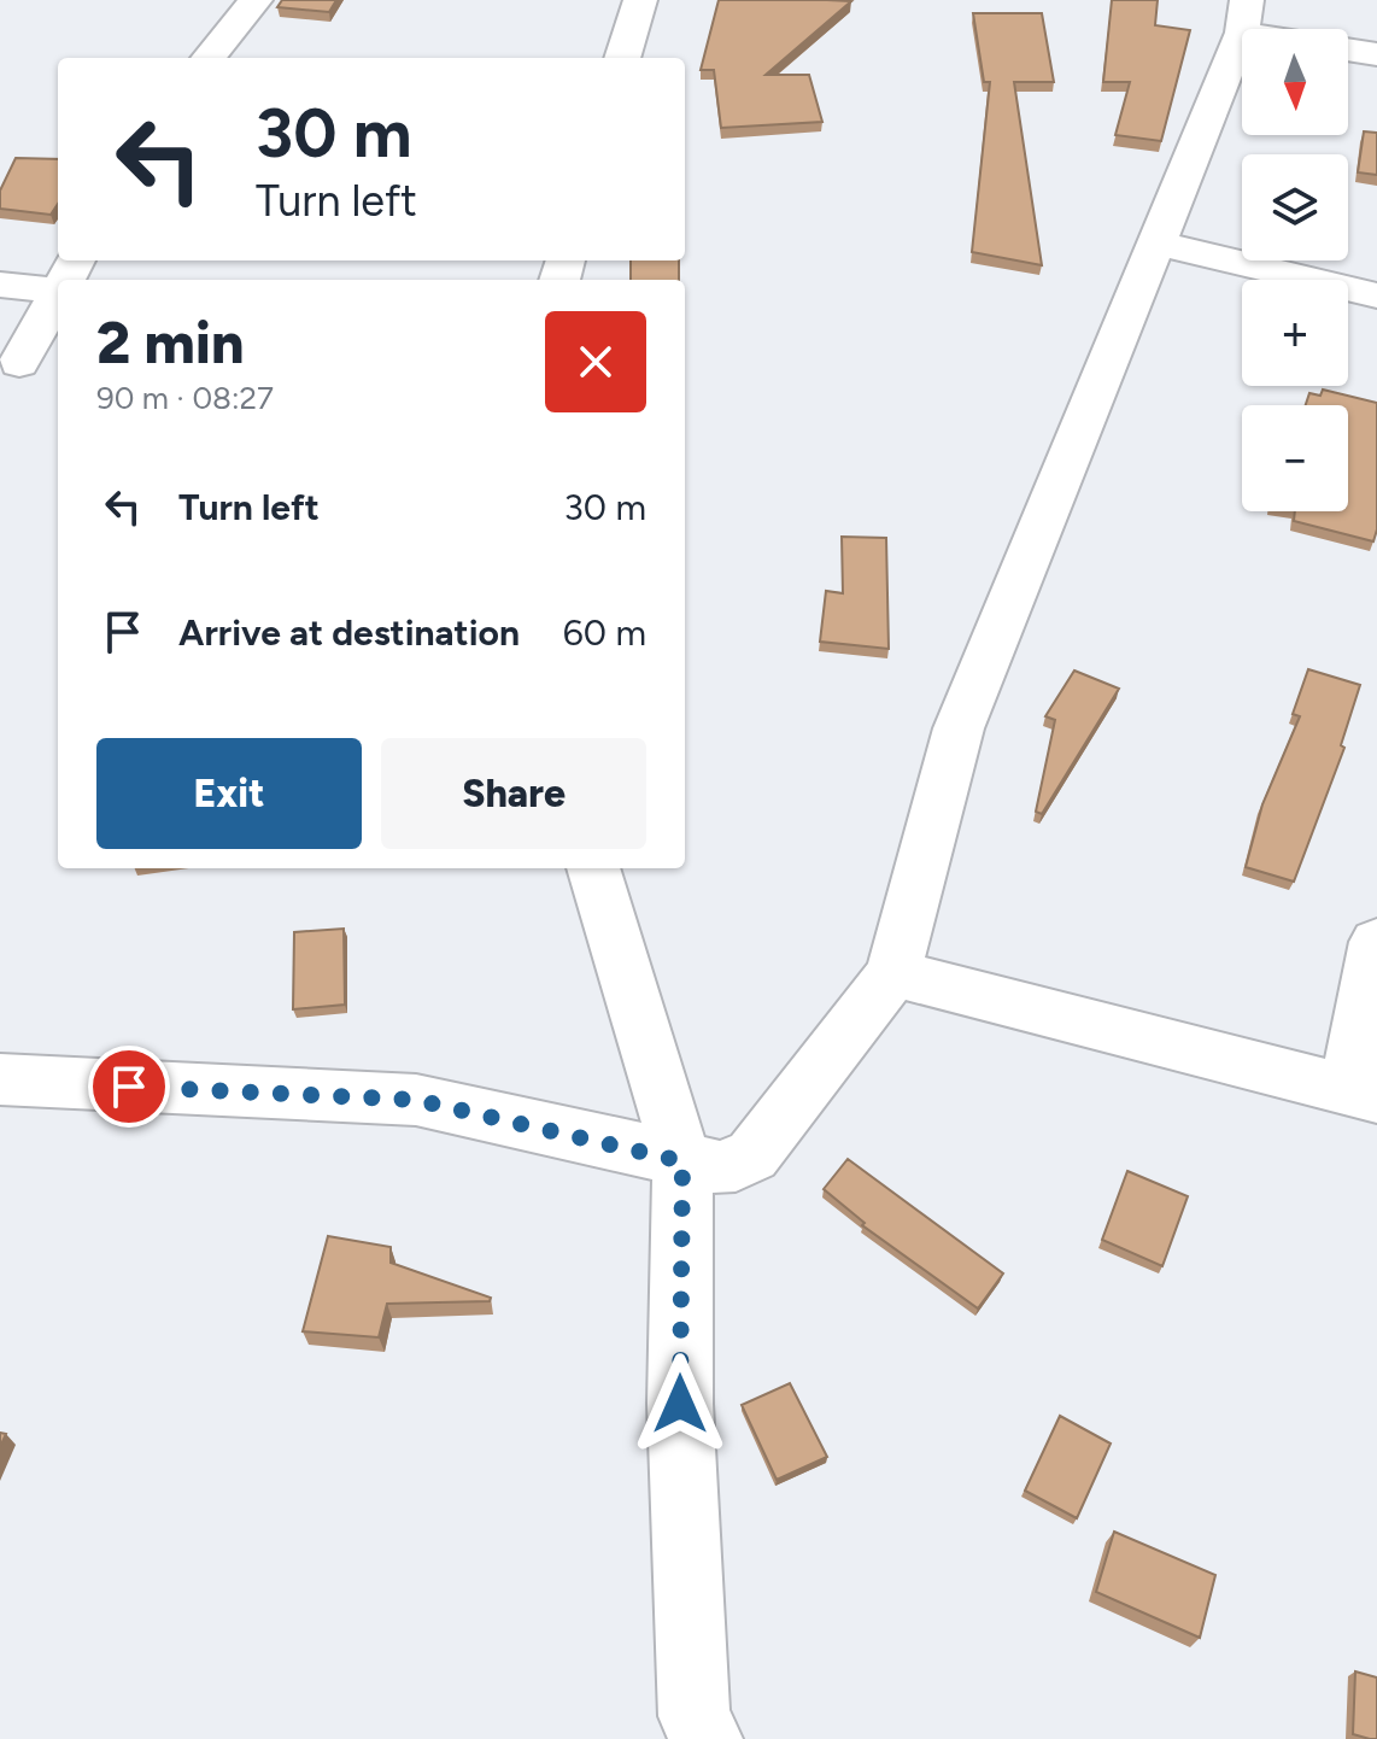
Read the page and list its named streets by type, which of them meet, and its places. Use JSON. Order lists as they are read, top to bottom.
{
  "north": "bottom",
  "page": {
    "map_buttons": ["+", "−"],
    "turn": ["30 m", "Turn left"],
    "heading": ["2 min", "90 m · 08:27"],
    "list": [
      {
        "name": "Turn left",
        "value": "30 m"
      },
      {
        "name": "Arrive at destination",
        "value": "60 m"
      }
    ],
    "buttons": ["Exit", "Share"]
  }
}
